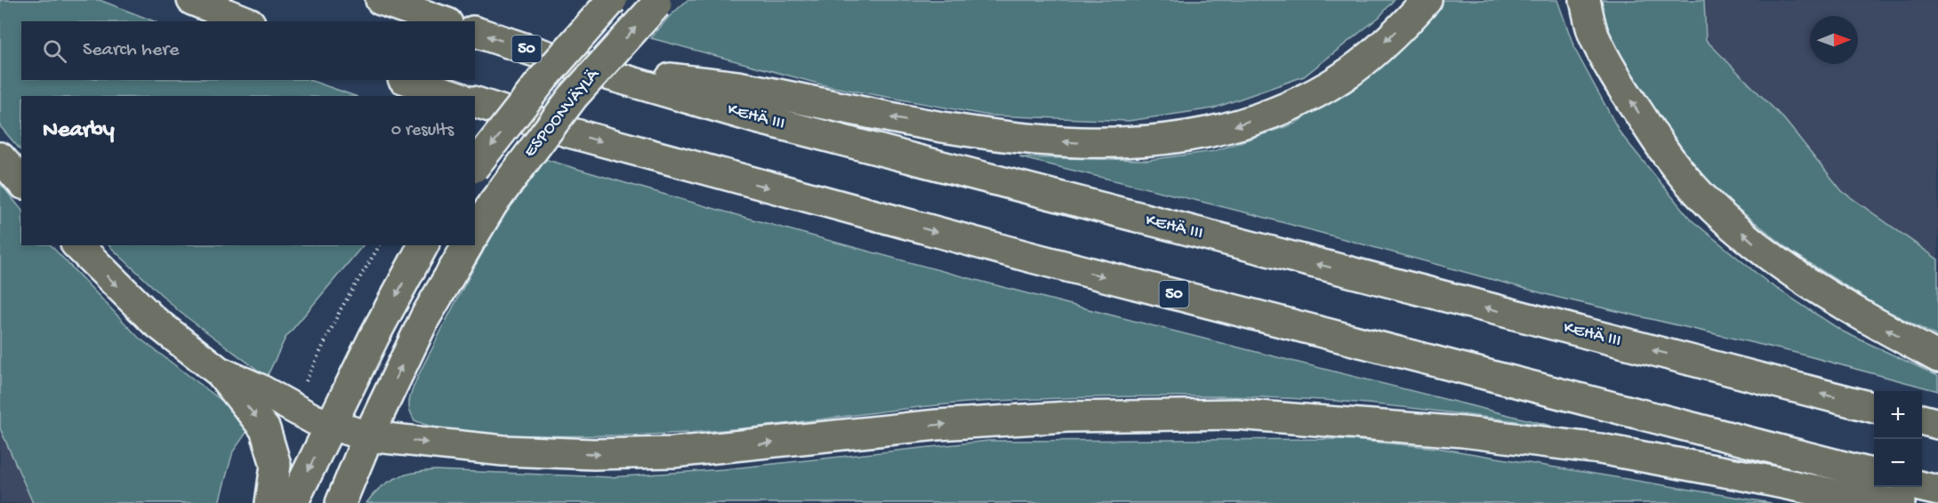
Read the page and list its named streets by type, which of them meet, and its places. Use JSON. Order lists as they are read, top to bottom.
{
  "streets": {
    "main road": ["50", "ESPOONVÄYLÄ", "KEHÄ III"]
  },
  "north": "right",
  "page": {
    "search": "Search here",
    "heading": ["Nearby", "0 results"],
    "map_buttons": ["+", "−"]
  }
}
